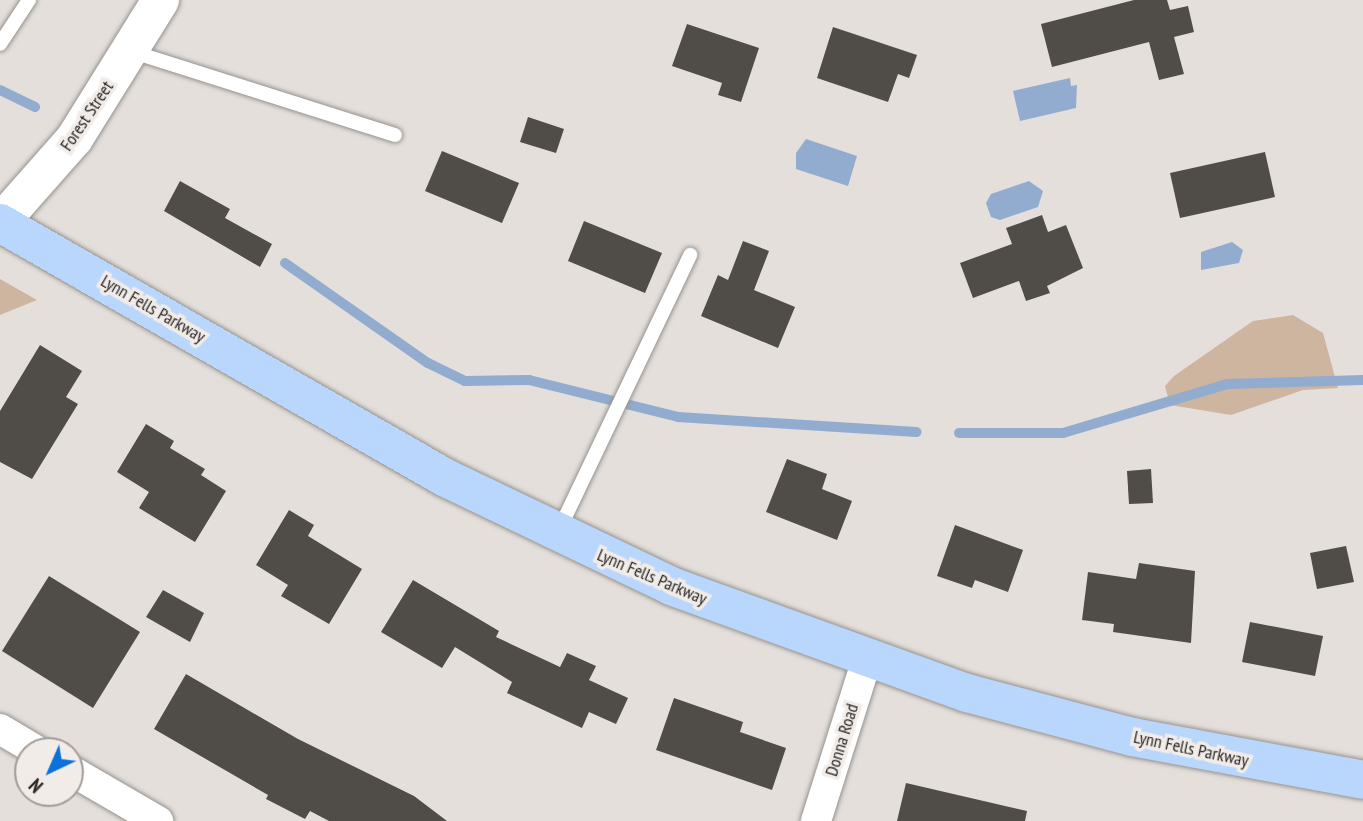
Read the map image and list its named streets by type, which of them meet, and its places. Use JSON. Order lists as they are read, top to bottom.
{
  "streets": {
    "main road": ["Lynn Fells Parkway"],
    "street": ["Forest Street", "Donna Road"]
  },
  "crossings": [
    ["Forest Street", "Lynn Fells Parkway"],
    ["Lynn Fells Parkway", "Donna Road"]
  ],
  "north": "bottom left"
}
